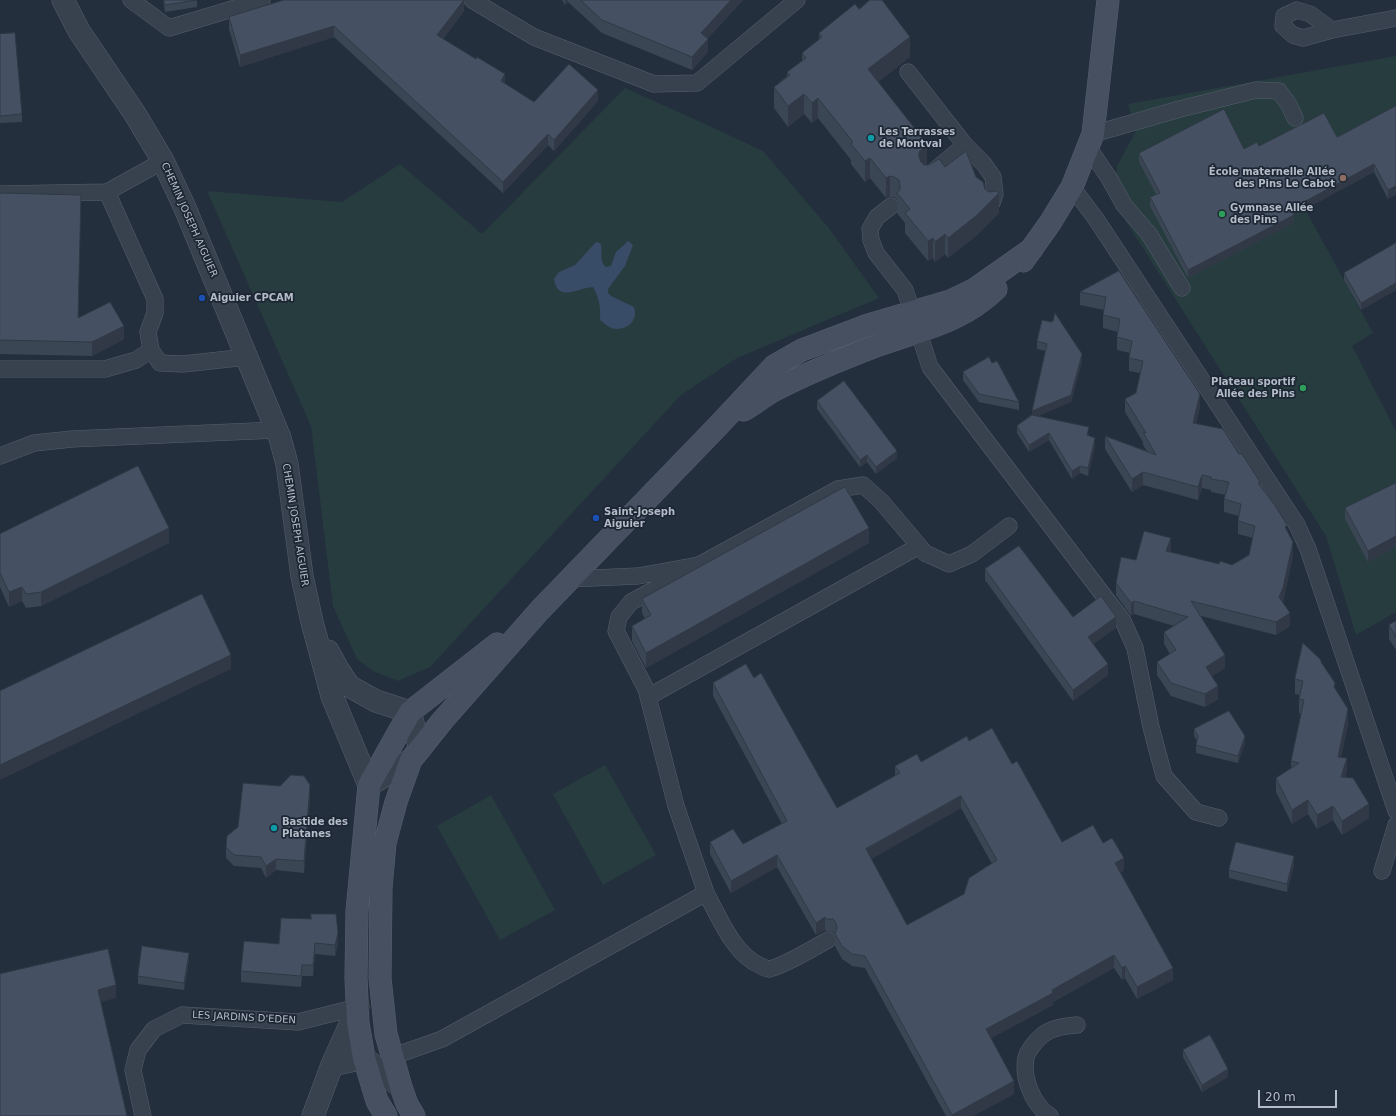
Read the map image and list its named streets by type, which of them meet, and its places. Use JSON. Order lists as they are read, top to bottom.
{
  "streets": {
    "street": ["CHEMIN JOSEPH AIGUIER"],
    "lane": ["LES JARDINS D'EDEN"]
  },
  "places": [
    "Les Terrasses de Montval",
    "École maternelle Allée des Pins Le Cabot",
    "Gymnase Allée des Pins",
    "Aiguier CPCAM",
    "Plateau sportif Allée des Pins",
    "Saint-Joseph Aiguier",
    "Bastide des Platanes"
  ],
  "scale_bar": "20 m"
}
